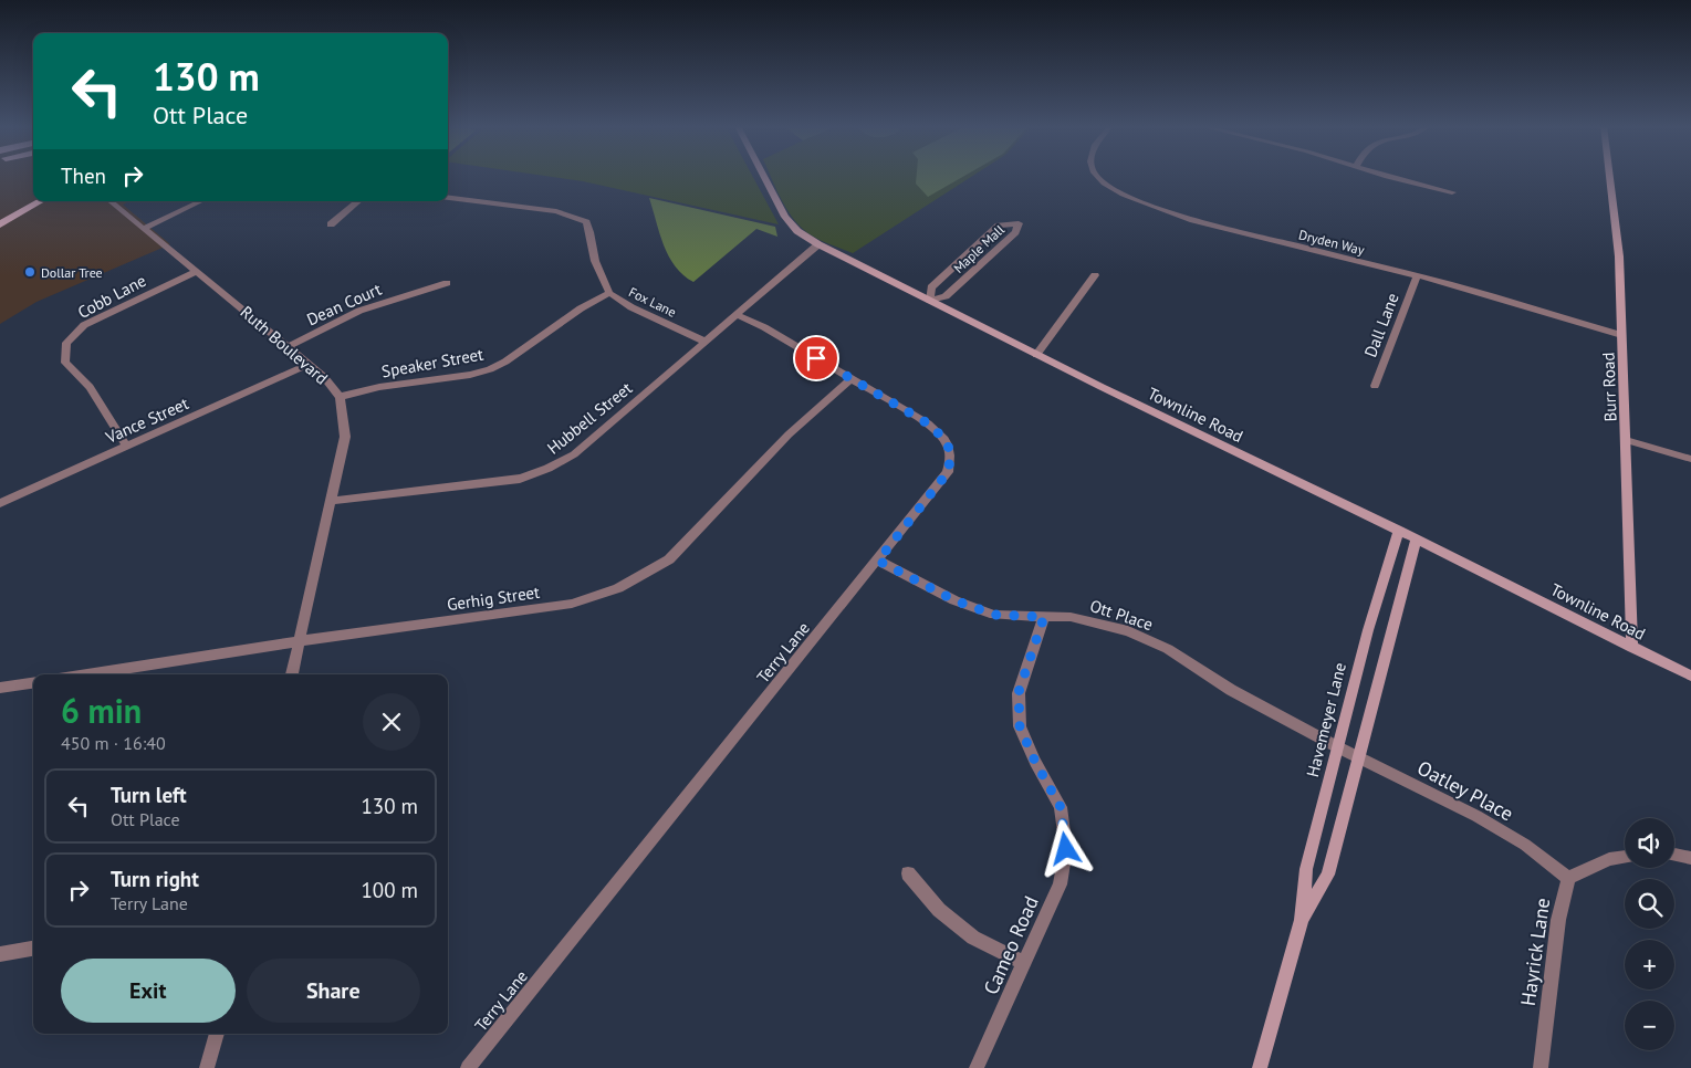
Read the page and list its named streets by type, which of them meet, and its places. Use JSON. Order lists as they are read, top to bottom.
{
  "streets": {
    "street": [
      "Dryden Way",
      "Maple Mall",
      "Cobb Lane",
      "Fox Lane",
      "Dean Court",
      "Dall Lane",
      "Ruth Boulevard",
      "Speaker Street",
      "Burr Road",
      "Townline Road",
      "Hubbell Street",
      "Vance Street",
      "Gerhig Street",
      "Ott Place",
      "Terry Lane",
      "Havemeyer Lane",
      "Oatley Place",
      "Cameo Road",
      "Hayrick Lane"
    ]
  },
  "crossings": [
    ["Dryden Way", "Dall Lane"],
    ["Dryden Way", "Burr Road"],
    ["Maple Mall", "Townline Road"],
    ["Cobb Lane", "Ruth Boulevard"],
    ["Cobb Lane", "Vance Street"],
    ["Fox Lane", "Speaker Street"],
    ["Fox Lane", "Hubbell Street"],
    ["Dean Court", "Ruth Boulevard"],
    ["Ruth Boulevard", "Speaker Street"],
    ["Ruth Boulevard", "Hubbell Street"],
    ["Ruth Boulevard", "Vance Street"],
    ["Ruth Boulevard", "Gerhig Street"],
    ["Burr Road", "Townline Road"],
    ["Townline Road", "Hubbell Street"],
    ["Townline Road", "Havemeyer Lane"],
    ["Hubbell Street", "Terry Lane"],
    ["Gerhig Street", "Terry Lane"],
    ["Ott Place", "Terry Lane"],
    ["Ott Place", "Havemeyer Lane"],
    ["Ott Place", "Oatley Place"],
    ["Ott Place", "Cameo Road"],
    ["Havemeyer Lane", "Oatley Place"],
    ["Oatley Place", "Hayrick Lane"]
  ],
  "places": ["Dollar Tree"],
  "page": {
    "turn": ["130 m", "Ott Place"],
    "then": "Then",
    "heading": ["6 min", "450 m · 16:40"],
    "list": [
      {
        "name": "Turn left",
        "note": "Ott Place",
        "value": "130 m"
      },
      {
        "name": "Turn right",
        "note": "Terry Lane",
        "value": "100 m"
      }
    ],
    "map_buttons": ["+", "−"],
    "buttons": ["Exit", "Share"]
  }
}
